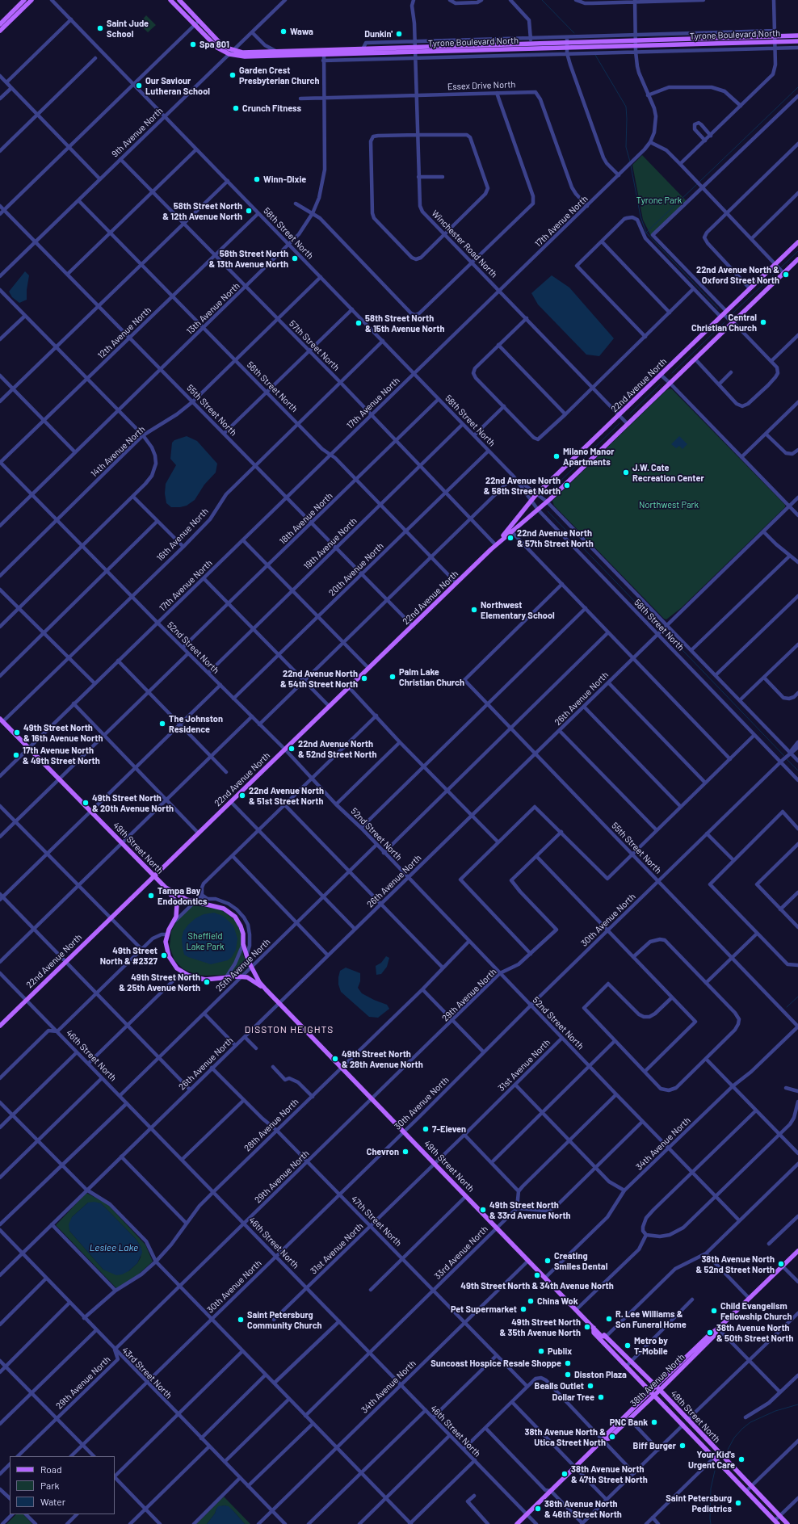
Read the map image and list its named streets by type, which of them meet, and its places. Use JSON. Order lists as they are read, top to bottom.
{
  "streets": {
    "main road": [
      "Tyrone Boulevard North",
      "22nd Avenue North",
      "49th Street North",
      "38th Avenue North"
    ],
    "street": [
      "Essex Drive North",
      "9th Avenue North",
      "17th Avenue North",
      "58th Street North",
      "Winchester Road North",
      "13th Avenue North",
      "12th Avenue North",
      "57th Street North",
      "56th Street North",
      "55th Street North",
      "14th Avenue North",
      "18th Avenue North",
      "16th Avenue North",
      "19th Avenue North",
      "20th Avenue North",
      "52nd Street North",
      "26th Avenue North",
      "30th Avenue North",
      "25th Avenue North",
      "29th Avenue North",
      "46th Street North",
      "31st Avenue North",
      "28th Avenue North",
      "34th Avenue North",
      "47th Street North",
      "33rd Avenue North",
      "43rd Street North"
    ]
  },
  "crossings": [
    ["Tyrone Boulevard North", "9th Avenue North"],
    ["Tyrone Boulevard North", "17th Avenue North"],
    ["Tyrone Boulevard North", "Winchester Road North"],
    ["Tyrone Boulevard North", "13th Avenue North"],
    ["Essex Drive North", "17th Avenue North"],
    ["Essex Drive North", "Winchester Road North"],
    ["Essex Drive North", "13th Avenue North"],
    ["9th Avenue North", "58th Street North"],
    ["9th Avenue North", "57th Street North"],
    ["9th Avenue North", "56th Street North"],
    ["9th Avenue North", "55th Street North"],
    ["17th Avenue North", "58th Street North"],
    ["17th Avenue North", "Winchester Road North"],
    ["17th Avenue North", "57th Street North"],
    ["17th Avenue North", "56th Street North"],
    ["17th Avenue North", "55th Street North"],
    ["17th Avenue North", "52nd Street North"],
    ["17th Avenue North", "49th Street North"],
    ["58th Street North", "13th Avenue North"],
    ["58th Street North", "12th Avenue North"],
    ["58th Street North", "22nd Avenue North"],
    ["58th Street North", "14th Avenue North"],
    ["58th Street North", "18th Avenue North"],
    ["58th Street North", "16th Avenue North"],
    ["58th Street North", "19th Avenue North"],
    ["58th Street North", "20th Avenue North"],
    ["58th Street North", "26th Avenue North"],
    ["58th Street North", "30th Avenue North"],
    ["Winchester Road North", "22nd Avenue North"],
    ["13th Avenue North", "57th Street North"],
    ["13th Avenue North", "56th Street North"],
    ["13th Avenue North", "55th Street North"],
    ["13th Avenue North", "52nd Street North"],
    ["12th Avenue North", "57th Street North"],
    ["12th Avenue North", "56th Street North"],
    ["12th Avenue North", "55th Street North"],
    ["12th Avenue North", "52nd Street North"],
    ["57th Street North", "22nd Avenue North"],
    ["57th Street North", "14th Avenue North"],
    ["57th Street North", "18th Avenue North"],
    ["57th Street North", "16th Avenue North"],
    ["57th Street North", "19th Avenue North"],
    ["57th Street North", "20th Avenue North"],
    ["22nd Avenue North", "56th Street North"],
    ["22nd Avenue North", "55th Street North"],
    ["22nd Avenue North", "52nd Street North"],
    ["22nd Avenue North", "49th Street North"],
    ["22nd Avenue North", "46th Street North"],
    ["56th Street North", "14th Avenue North"],
    ["56th Street North", "18th Avenue North"],
    ["56th Street North", "16th Avenue North"],
    ["56th Street North", "19th Avenue North"],
    ["56th Street North", "20th Avenue North"],
    ["55th Street North", "14th Avenue North"],
    ["55th Street North", "18th Avenue North"],
    ["55th Street North", "16th Avenue North"],
    ["55th Street North", "19th Avenue North"],
    ["55th Street North", "20th Avenue North"],
    ["55th Street North", "26th Avenue North"],
    ["55th Street North", "30th Avenue North"],
    ["55th Street North", "34th Avenue North"],
    ["14th Avenue North", "52nd Street North"],
    ["18th Avenue North", "52nd Street North"],
    ["16th Avenue North", "52nd Street North"],
    ["16th Avenue North", "49th Street North"],
    ["19th Avenue North", "52nd Street North"],
    ["20th Avenue North", "52nd Street North"],
    ["52nd Street North", "26th Avenue North"],
    ["52nd Street North", "30th Avenue North"],
    ["52nd Street North", "25th Avenue North"],
    ["52nd Street North", "29th Avenue North"],
    ["52nd Street North", "31st Avenue North"],
    ["52nd Street North", "28th Avenue North"],
    ["52nd Street North", "34th Avenue North"],
    ["26th Avenue North", "49th Street North"],
    ["26th Avenue North", "46th Street North"],
    ["26th Avenue North", "47th Street North"],
    ["26th Avenue North", "43rd Street North"],
    ["49th Street North", "30th Avenue North"],
    ["49th Street North", "25th Avenue North"],
    ["49th Street North", "29th Avenue North"],
    ["49th Street North", "31st Avenue North"],
    ["49th Street North", "28th Avenue North"],
    ["49th Street North", "34th Avenue North"],
    ["49th Street North", "33rd Avenue North"],
    ["49th Street North", "38th Avenue North"],
    ["30th Avenue North", "46th Street North"],
    ["30th Avenue North", "47th Street North"],
    ["30th Avenue North", "43rd Street North"],
    ["25th Avenue North", "46th Street North"],
    ["29th Avenue North", "46th Street North"],
    ["29th Avenue North", "47th Street North"],
    ["29th Avenue North", "43rd Street North"],
    ["46th Street North", "31st Avenue North"],
    ["46th Street North", "28th Avenue North"],
    ["46th Street North", "34th Avenue North"],
    ["46th Street North", "33rd Avenue North"],
    ["46th Street North", "38th Avenue North"],
    ["31st Avenue North", "47th Street North"],
    ["28th Avenue North", "47th Street North"],
    ["28th Avenue North", "43rd Street North"],
    ["34th Avenue North", "47th Street North"],
    ["34th Avenue North", "43rd Street North"],
    ["47th Street North", "33rd Avenue North"]
  ],
  "districts": ["DISSTON HEIGHTS"],
  "water": ["Leslee Lake"],
  "parks": ["Tyrone Park", "Northwest Park", "Sheffield Lake Park"],
  "places": [
    "Saint Jude School",
    "Wawa",
    "Dunkin'",
    "Spa 801",
    "Garden Crest Presbyterian Church",
    "Our Saviour Lutheran School",
    "Crunch Fitness",
    "Winn-Dixie",
    "58th Street North & 12th Avenue North",
    "58th Street North & 13th Avenue North",
    "22nd Avenue North & Oxford Street North",
    "Central Christian Church",
    "58th Street North & 15th Avenue North",
    "Milano Manor Apartments",
    "J.W. Cate Recreation Center",
    "22nd Avenue North & 58th Street North",
    "22nd Avenue North & 57th Street North",
    "Northwest Elementary School",
    "Palm Lake Christian Church",
    "22nd Avenue North & 54th Street North",
    "The Johnston Residence",
    "49th Street North & 16th Avenue North",
    "22nd Avenue North & 52nd Street North",
    "17th Avenue North & 49th Street North",
    "22nd Avenue North & 51st Street North",
    "49th Street North & 20th Avenue North",
    "Tampa Bay Endodontics",
    "49th Street North & #2327",
    "49th Street North & 25th Avenue North",
    "49th Street North & 28th Avenue North",
    "7-Eleven",
    "Chevron",
    "49th Street North & 33rd Avenue North",
    "Creating Smiles Dental",
    "38th Avenue North & 52nd Street North",
    "49th Street North & 34th Avenue North",
    "China Wok",
    "Pet Supermarket",
    "Child Evangelism Fellowship Church",
    "R. Lee Williams & Son Funeral Home",
    "Saint Petersburg Community Church",
    "49th Street North & 35th Avenue North",
    "38th Avenue North & 50th Street North",
    "Metro by T-Mobile",
    "Publix",
    "Suncoast Hospice Resale Shoppe",
    "Disston Plaza",
    "Bealls Outlet",
    "Dollar Tree",
    "PNC Bank",
    "38th Avenue North & Utica Street North",
    "Biff Burger",
    "Your Kid's Urgent Care",
    "38th Avenue North & 47th Street North",
    "Saint Petersburg Pediatrics",
    "38th Avenue North & 46th Street North"
  ],
  "legend": ["Road", "Park", "Water"]
}
